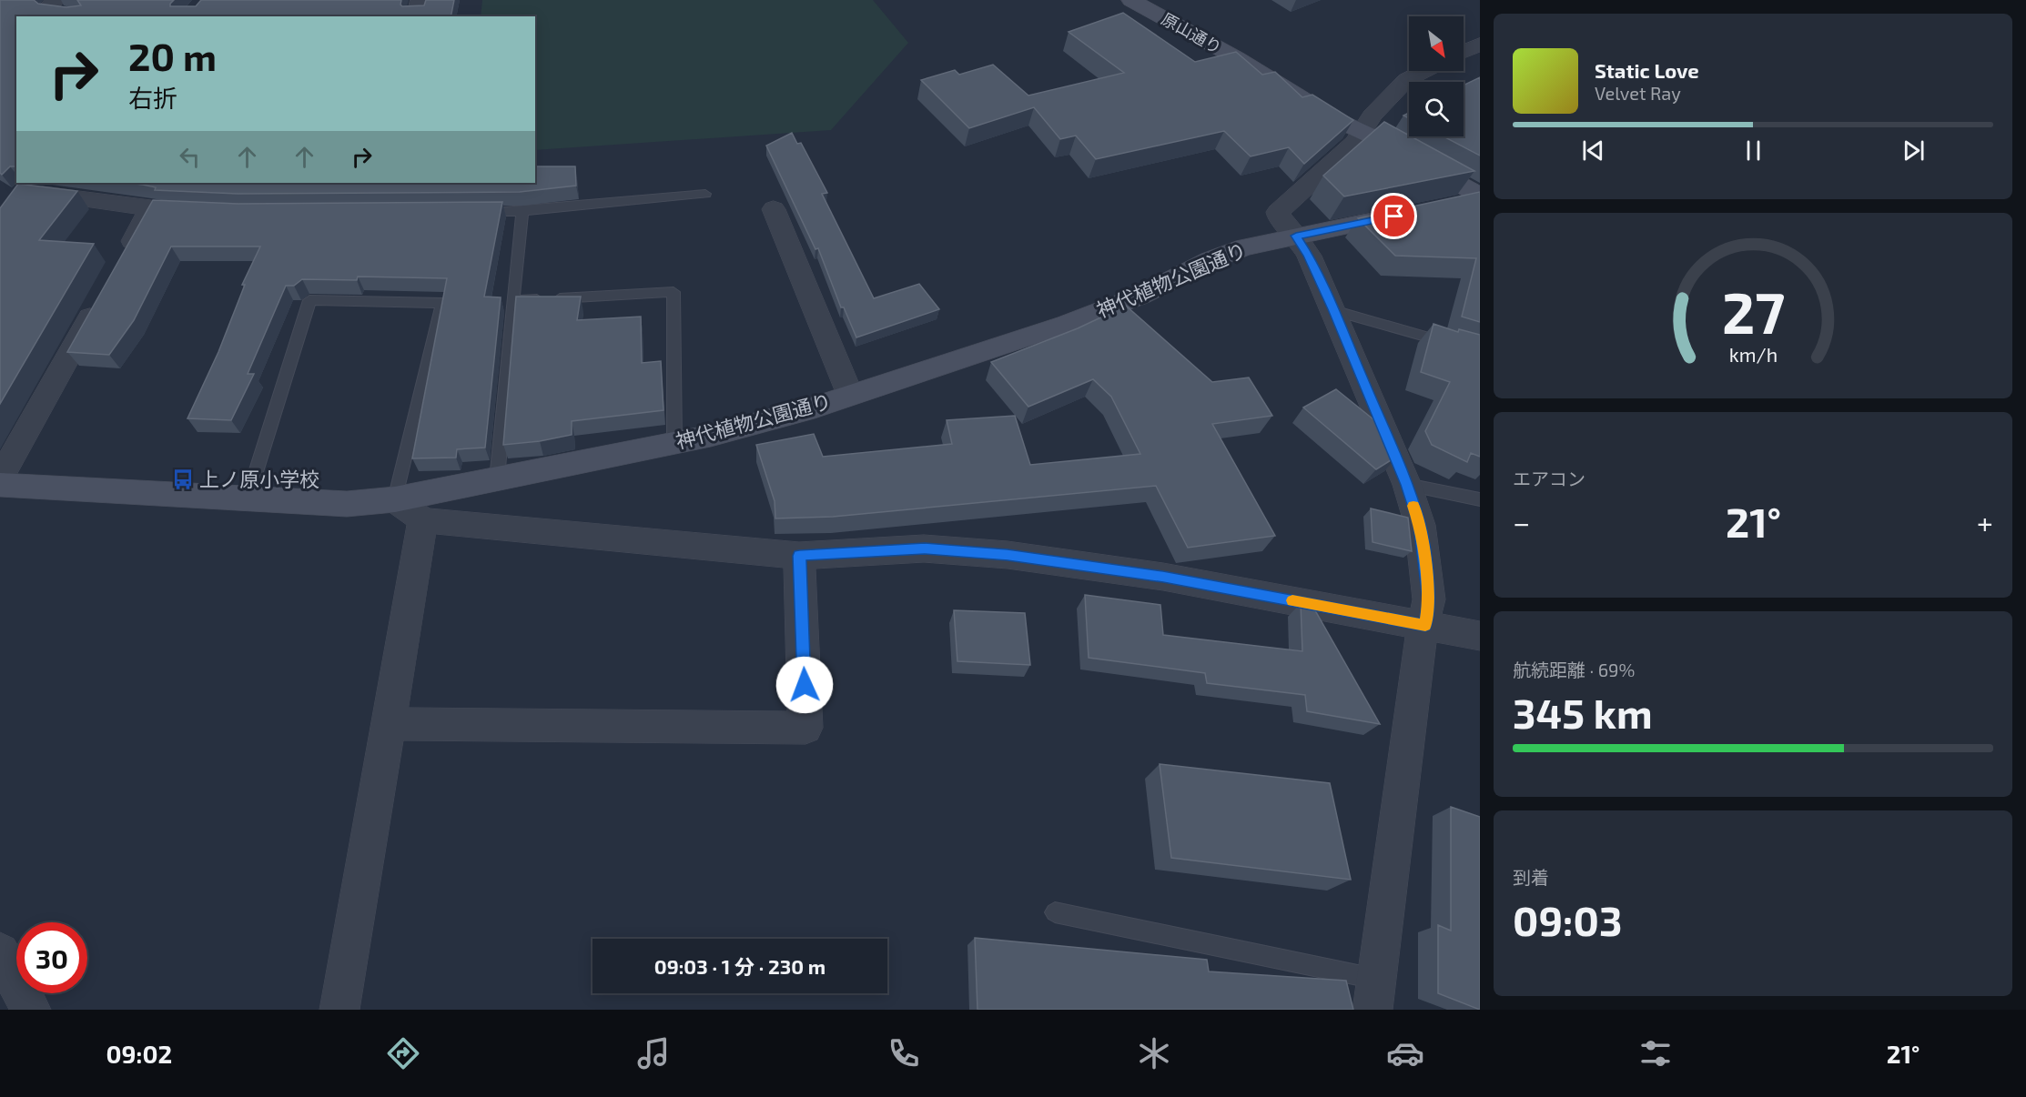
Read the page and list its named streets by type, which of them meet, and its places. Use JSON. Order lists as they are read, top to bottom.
{
  "streets": {
    "street": ["原山通り", "神代植物公園通り"]
  },
  "crossings": [
    ["原山通り", "神代植物公園通り"]
  ],
  "places": {
    "bus stop": ["上ノ原小学校"]
  },
  "north": "bottom right",
  "page": {
    "turn": ["20 m", "右折"],
    "song": ["Static Love", "Velvet Ray"],
    "tile": [
      "エアコン",
      ["航続距離 · 69%", "345 km"],
      ["到着", "09:03"]
    ],
    "heat": ["−", "21°", "+"],
    "limit": "30",
    "trip": "09:03 · 1 分 · 230 m",
    "tabs": ["09:02", "21°"],
    "gauge": ["27", "km/h"]
  }
}
